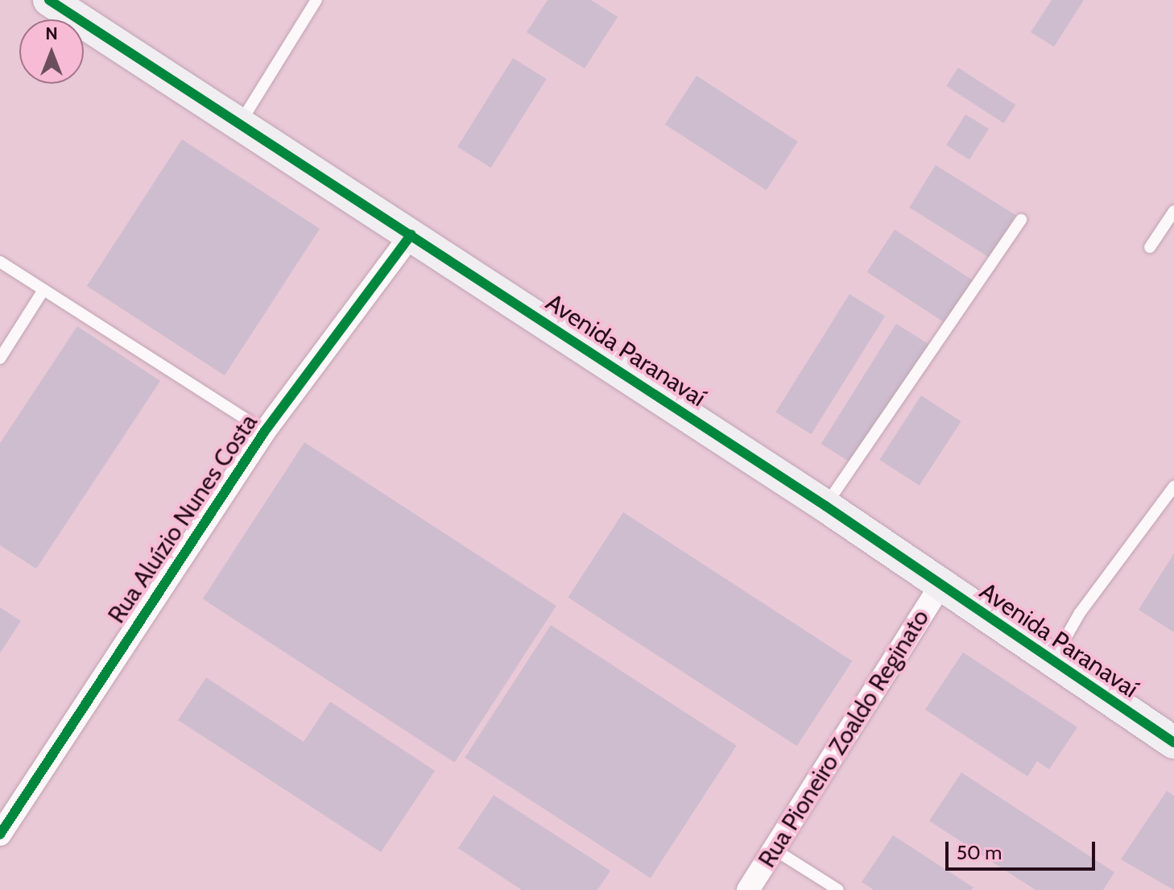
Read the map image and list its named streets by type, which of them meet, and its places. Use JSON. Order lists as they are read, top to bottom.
{
  "streets": {
    "street": ["Avenida Paranavaí", "Rua Aluízio Nunes Costa", "Rua Pioneiro Zoaldo Reginato"]
  },
  "crossings": [
    ["Avenida Paranavaí", "Rua Aluízio Nunes Costa"],
    ["Avenida Paranavaí", "Rua Pioneiro Zoaldo Reginato"]
  ],
  "scale_bar": "50 m",
  "north": "top"
}
